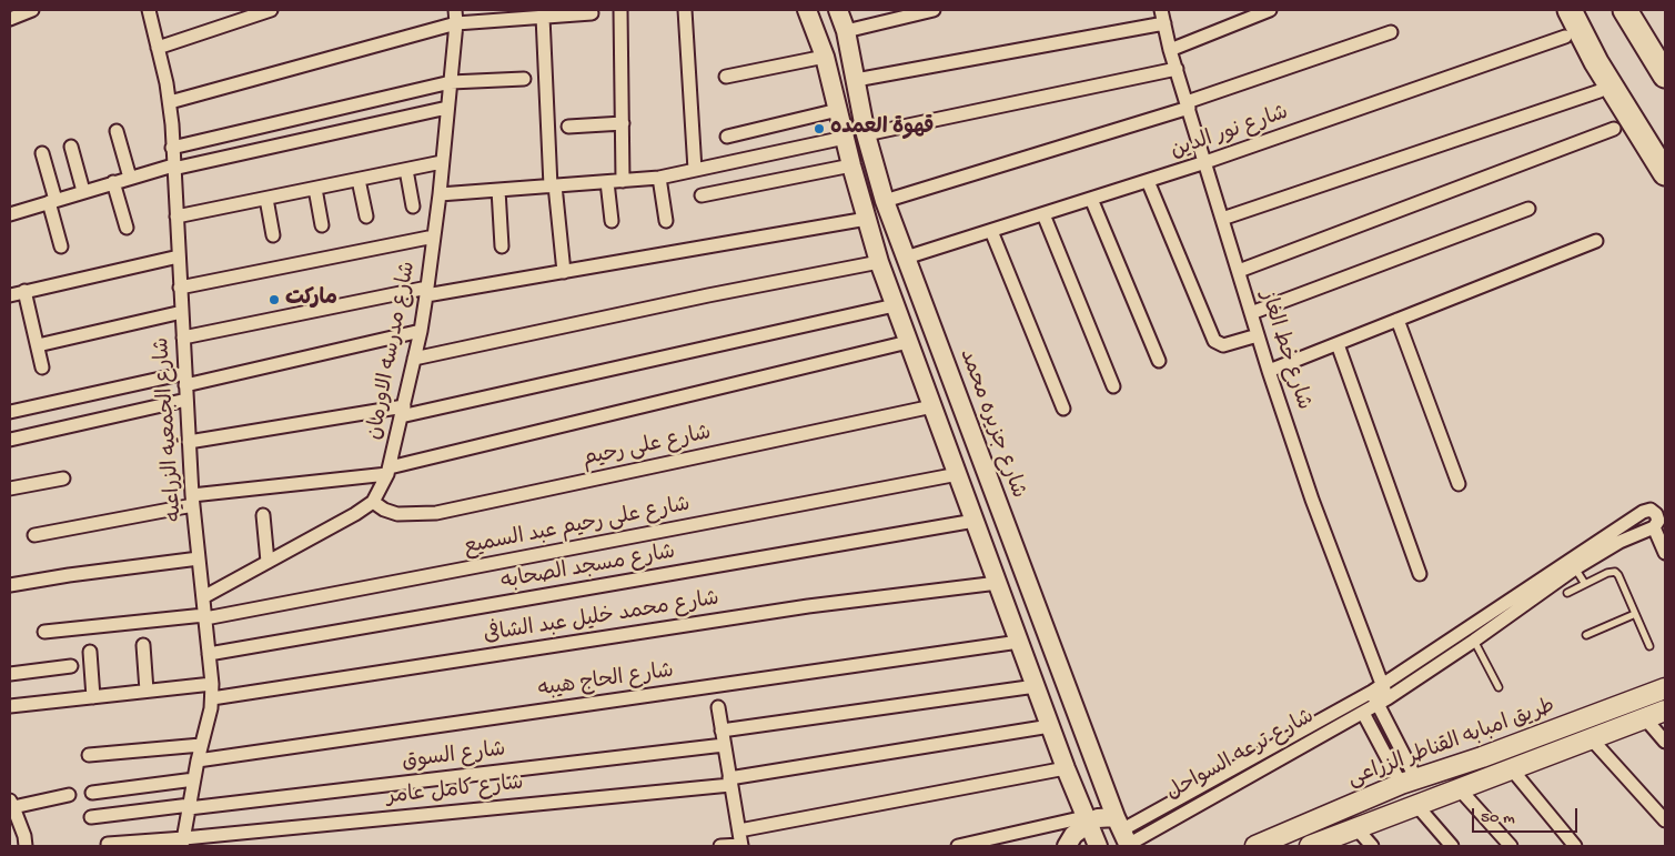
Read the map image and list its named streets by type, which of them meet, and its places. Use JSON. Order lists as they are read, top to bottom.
{
  "streets": {
    "main road": ["شارع جزيره محمد", "طريق امبابه القناطر الزراعى", "شارع ترعه السواحل"],
    "street": [
      "شارع نور الدين",
      "شارع مدرسه الاورمان",
      "شارع خط الغاز",
      "شارع الجمعيه الزراعيه",
      "شارع على رحيم",
      "شارع على رحيم عبد السميع",
      "شارع مسجد الصحابه",
      "شارع محمد خليل عبد الشافى",
      "شارع الحاج هيبه",
      "شارع السوق",
      "شارع كامل عامر"
    ]
  },
  "crossings": [
    ["شارع نور الدين", "شارع خط الغاز"],
    ["شارع نور الدين", "شارع جزيره محمد"],
    ["شارع مدرسه الاورمان", "شارع الجمعيه الزراعيه"],
    ["شارع مدرسه الاورمان", "شارع على رحيم"],
    ["شارع خط الغاز", "طريق امبابه القناطر الزراعى"],
    ["شارع خط الغاز", "شارع ترعه السواحل"],
    ["شارع جزيره محمد", "شارع ترعه السواحل"],
    ["شارع الجمعيه الزراعيه", "شارع على رحيم عبد السميع"],
    ["شارع الجمعيه الزراعيه", "شارع مسجد الصحابه"],
    ["شارع الجمعيه الزراعيه", "شارع محمد خليل عبد الشافى"],
    ["شارع الجمعيه الزراعيه", "شارع الحاج هيبه"],
    ["شارع الجمعيه الزراعيه", "شارع السوق"],
    ["شارع الجمعيه الزراعيه", "شارع كامل عامر"]
  ],
  "places": ["قهوة العمده", "ماركت"],
  "scale_bar": "50 m"
}
